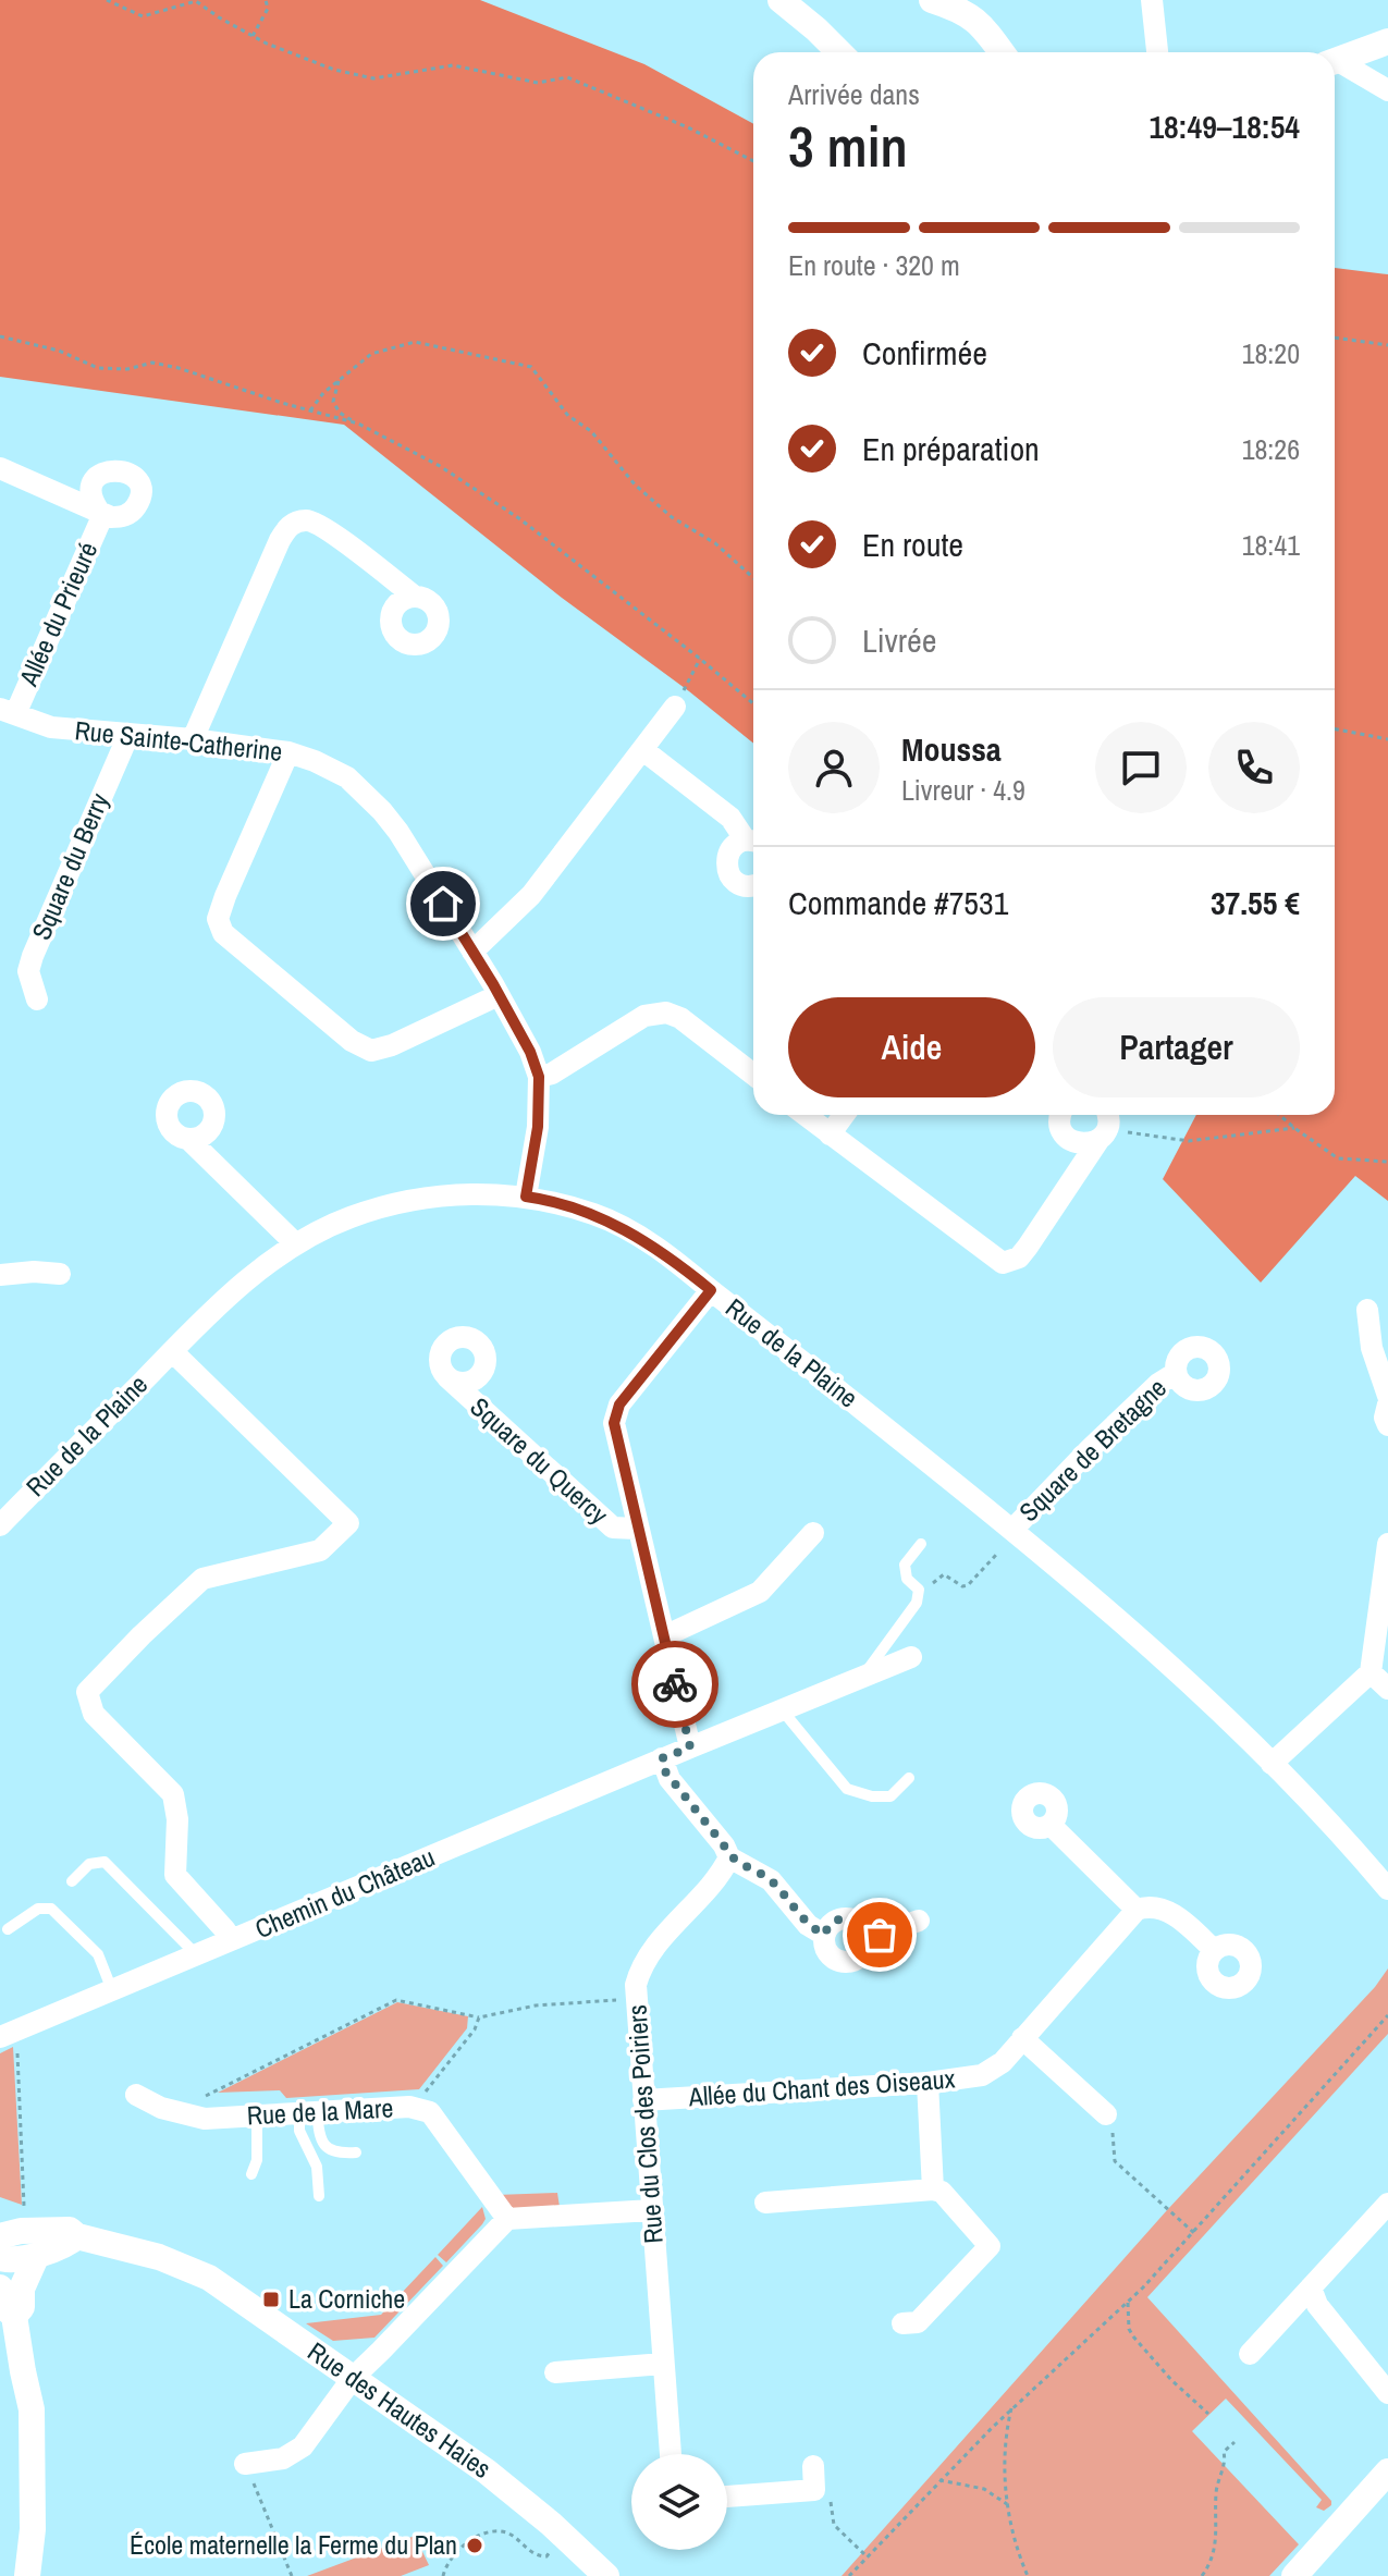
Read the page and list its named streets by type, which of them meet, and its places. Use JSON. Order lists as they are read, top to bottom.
{
  "streets": {
    "street": [
      "Allée du Prieuré",
      "Rue Sainte-Catherine",
      "Square du Berry",
      "Rue de la Plaine",
      "Square de Bretagne",
      "Square du Quercy",
      "Chemin du Château",
      "Allée du Chant des Oiseaux",
      "Rue de la Mare",
      "Rue du Clos des Poiriers",
      "Rue des Hautes Haies"
    ]
  },
  "crossings": [
    ["Allée du Prieuré", "Rue Sainte-Catherine"],
    ["Rue Sainte-Catherine", "Square du Berry"],
    ["Rue Sainte-Catherine", "Rue de la Plaine"],
    ["Rue de la Plaine", "Square de Bretagne"],
    ["Allée du Chant des Oiseaux", "Rue du Clos des Poiriers"]
  ],
  "places": {
    "transit": ["La Corniche"],
    "other": ["École maternelle la Ferme du Plan"]
  },
  "page": {
    "heading": ["3 min", "Arrivée dans", "18:49–18:54"],
    "panel": [
      "Moussa",
      "Livreur · 4.9",
      "Commande #7531",
      "37.55 €"
    ],
    "bar": "En route · 320 m",
    "list": [
      ["Confirmée", "18:20"],
      ["En préparation", "18:26"],
      ["En route", "18:41"],
      "Livrée"
    ],
    "buttons": ["Aide", "Partager"]
  }
}
